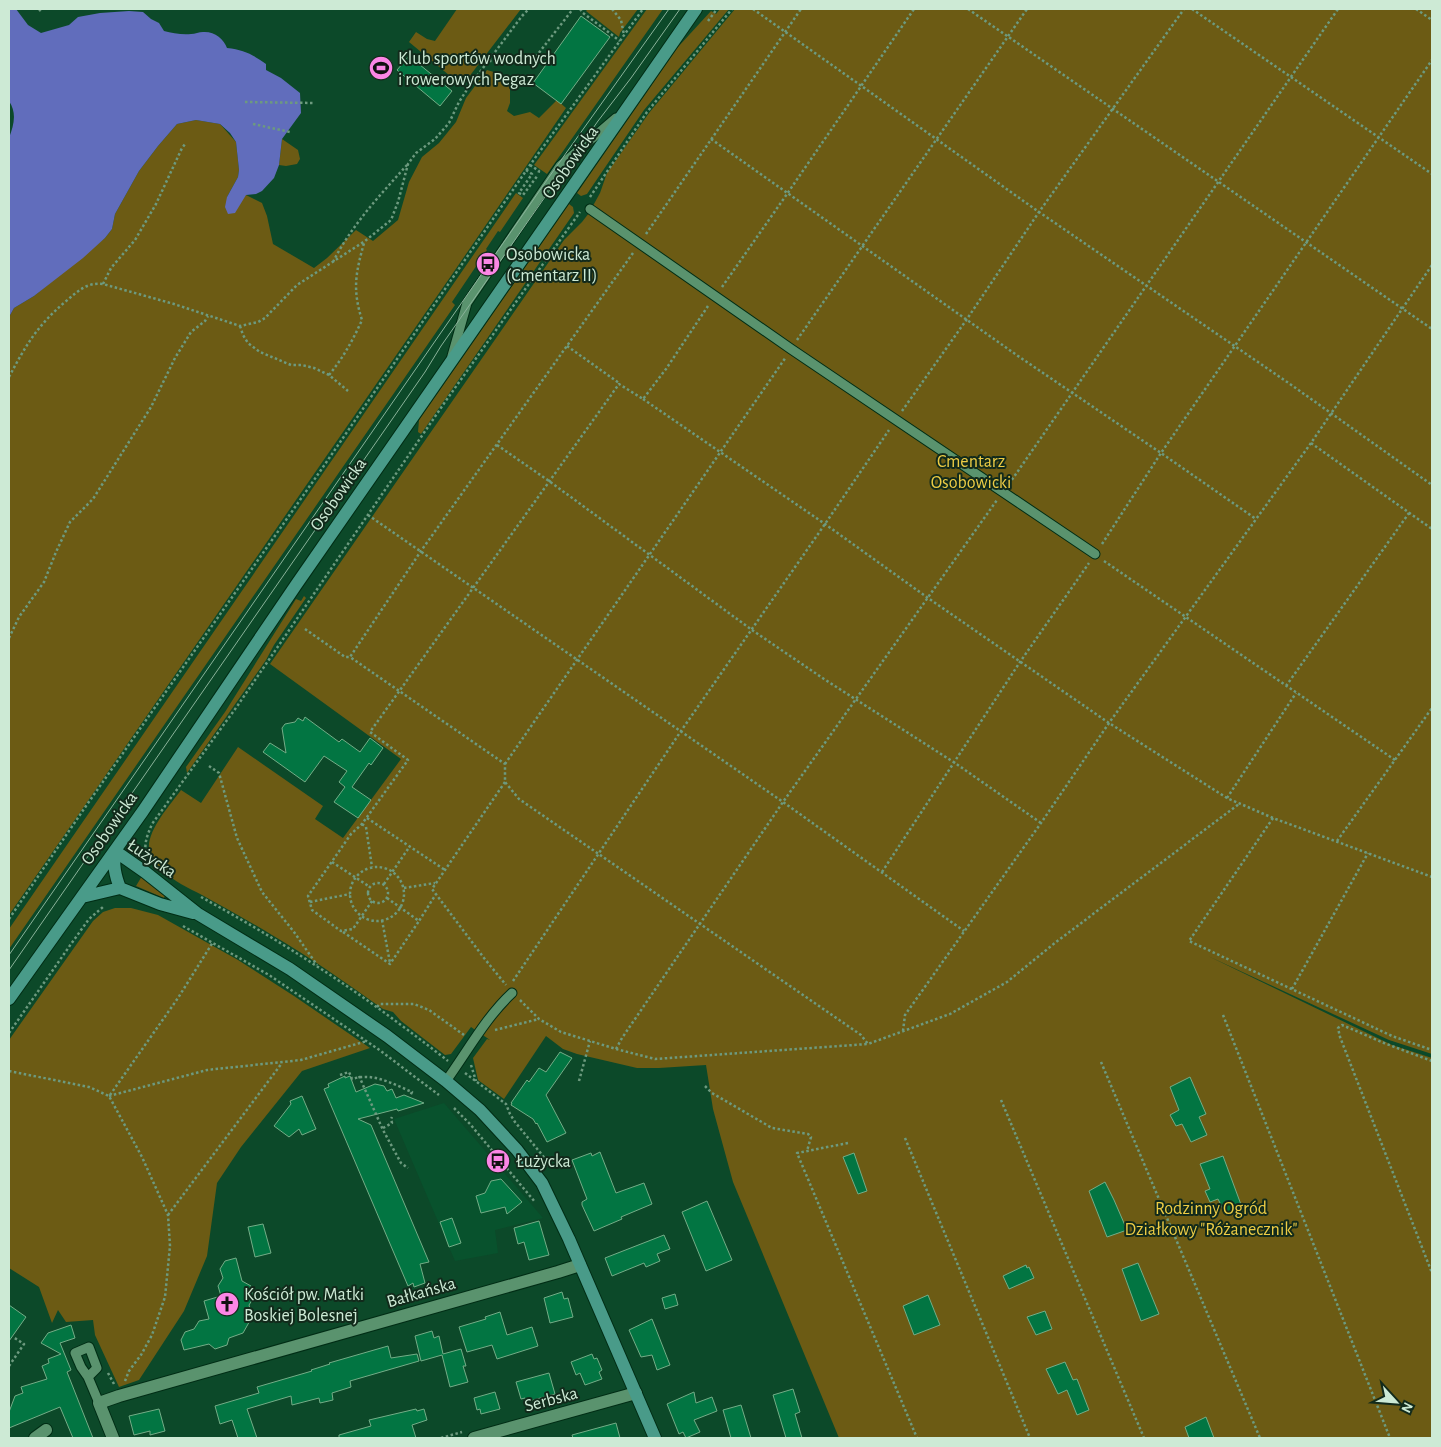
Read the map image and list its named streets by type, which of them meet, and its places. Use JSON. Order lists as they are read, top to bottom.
{
  "streets": {
    "street": [
      "Osobowicka",
      "Łużycka",
      "Bałkańska",
      "Serbska"
    ]
  },
  "crossings": [
    ["Osobowicka", "Łużycka"],
    ["Łużycka", "Bałkańska"],
    ["Łużycka", "Serbska"]
  ],
  "parks": ["Cmentarz Osobowicki", "Rodzinny Ogród Działkowy \"Różanecznik\""],
  "places": {
    "sports": ["Klub sportów wodnych i rowerowych Pegaz"],
    "bus stop": ["Osobowicka (Cmentarz II)", "Łużycka"],
    "church": ["Kościół pw. Matki Boskiej Bolesnej"]
  },
  "north": "bottom right"
}
